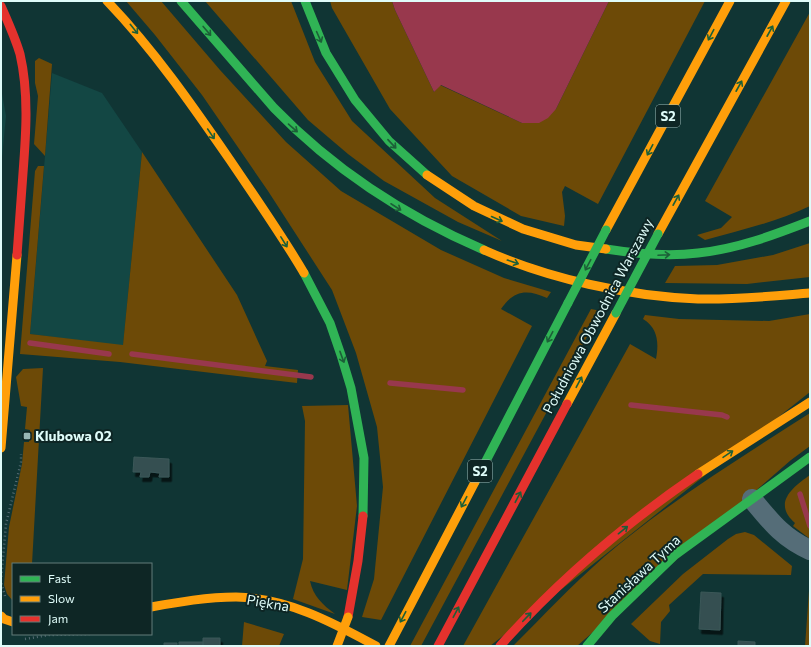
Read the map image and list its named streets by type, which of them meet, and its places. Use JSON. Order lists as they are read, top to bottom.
{
  "streets": {
    "main road": [
      "S2",
      "Południowa Obwodnica Warszawy",
      "Stanisława Tyma",
      "Piękna"
    ]
  },
  "places": {
    "transit": ["Klubowa 02"]
  },
  "legend": ["Fast", "Slow", "Jam"]
}
